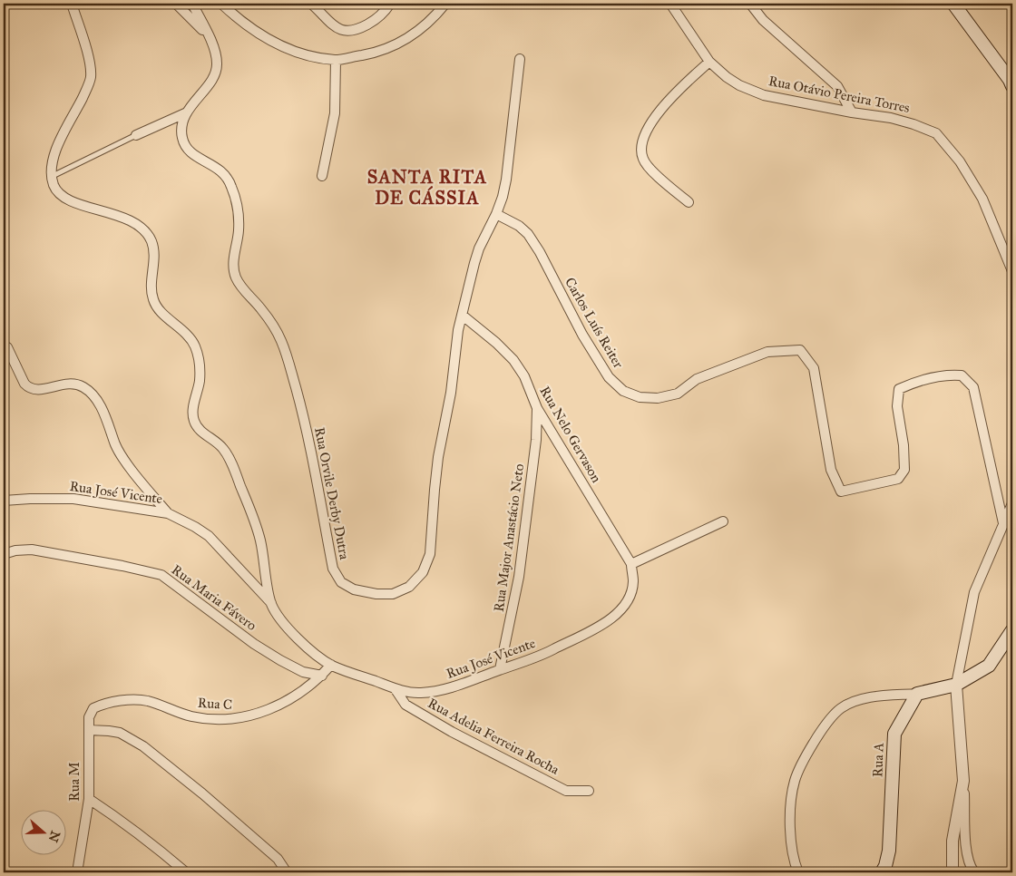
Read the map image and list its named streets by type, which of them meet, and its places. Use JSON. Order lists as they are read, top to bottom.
{
  "streets": {
    "main road": ["Rua A"],
    "street": [
      "Rua Otávio Pereira Torres",
      "Carlos Luís Reiter",
      "Rua Nelo Gervason",
      "Rua José Vicente",
      "Rua Orvile Derby Dutra",
      "Rua Major Anastácio Neto",
      "Rua Maria Fávero",
      "Rua C",
      "Rua Adelia Ferreira Rocha",
      "Rua M"
    ]
  },
  "crossings": [
    ["Carlos Luís Reiter", "Rua Orvile Derby Dutra"],
    ["Rua Nelo Gervason", "Rua José Vicente"],
    ["Rua Nelo Gervason", "Rua Orvile Derby Dutra"],
    ["Rua Nelo Gervason", "Rua Major Anastácio Neto"],
    ["Rua José Vicente", "Rua Major Anastácio Neto"],
    ["Rua José Vicente", "Rua C"],
    ["Rua José Vicente", "Rua Adelia Ferreira Rocha"],
    ["Rua Maria Fávero", "Rua C"],
    ["Rua C", "Rua M"]
  ],
  "districts": ["SANTA RITA DE CÁSSIA"],
  "north": "right"
}
